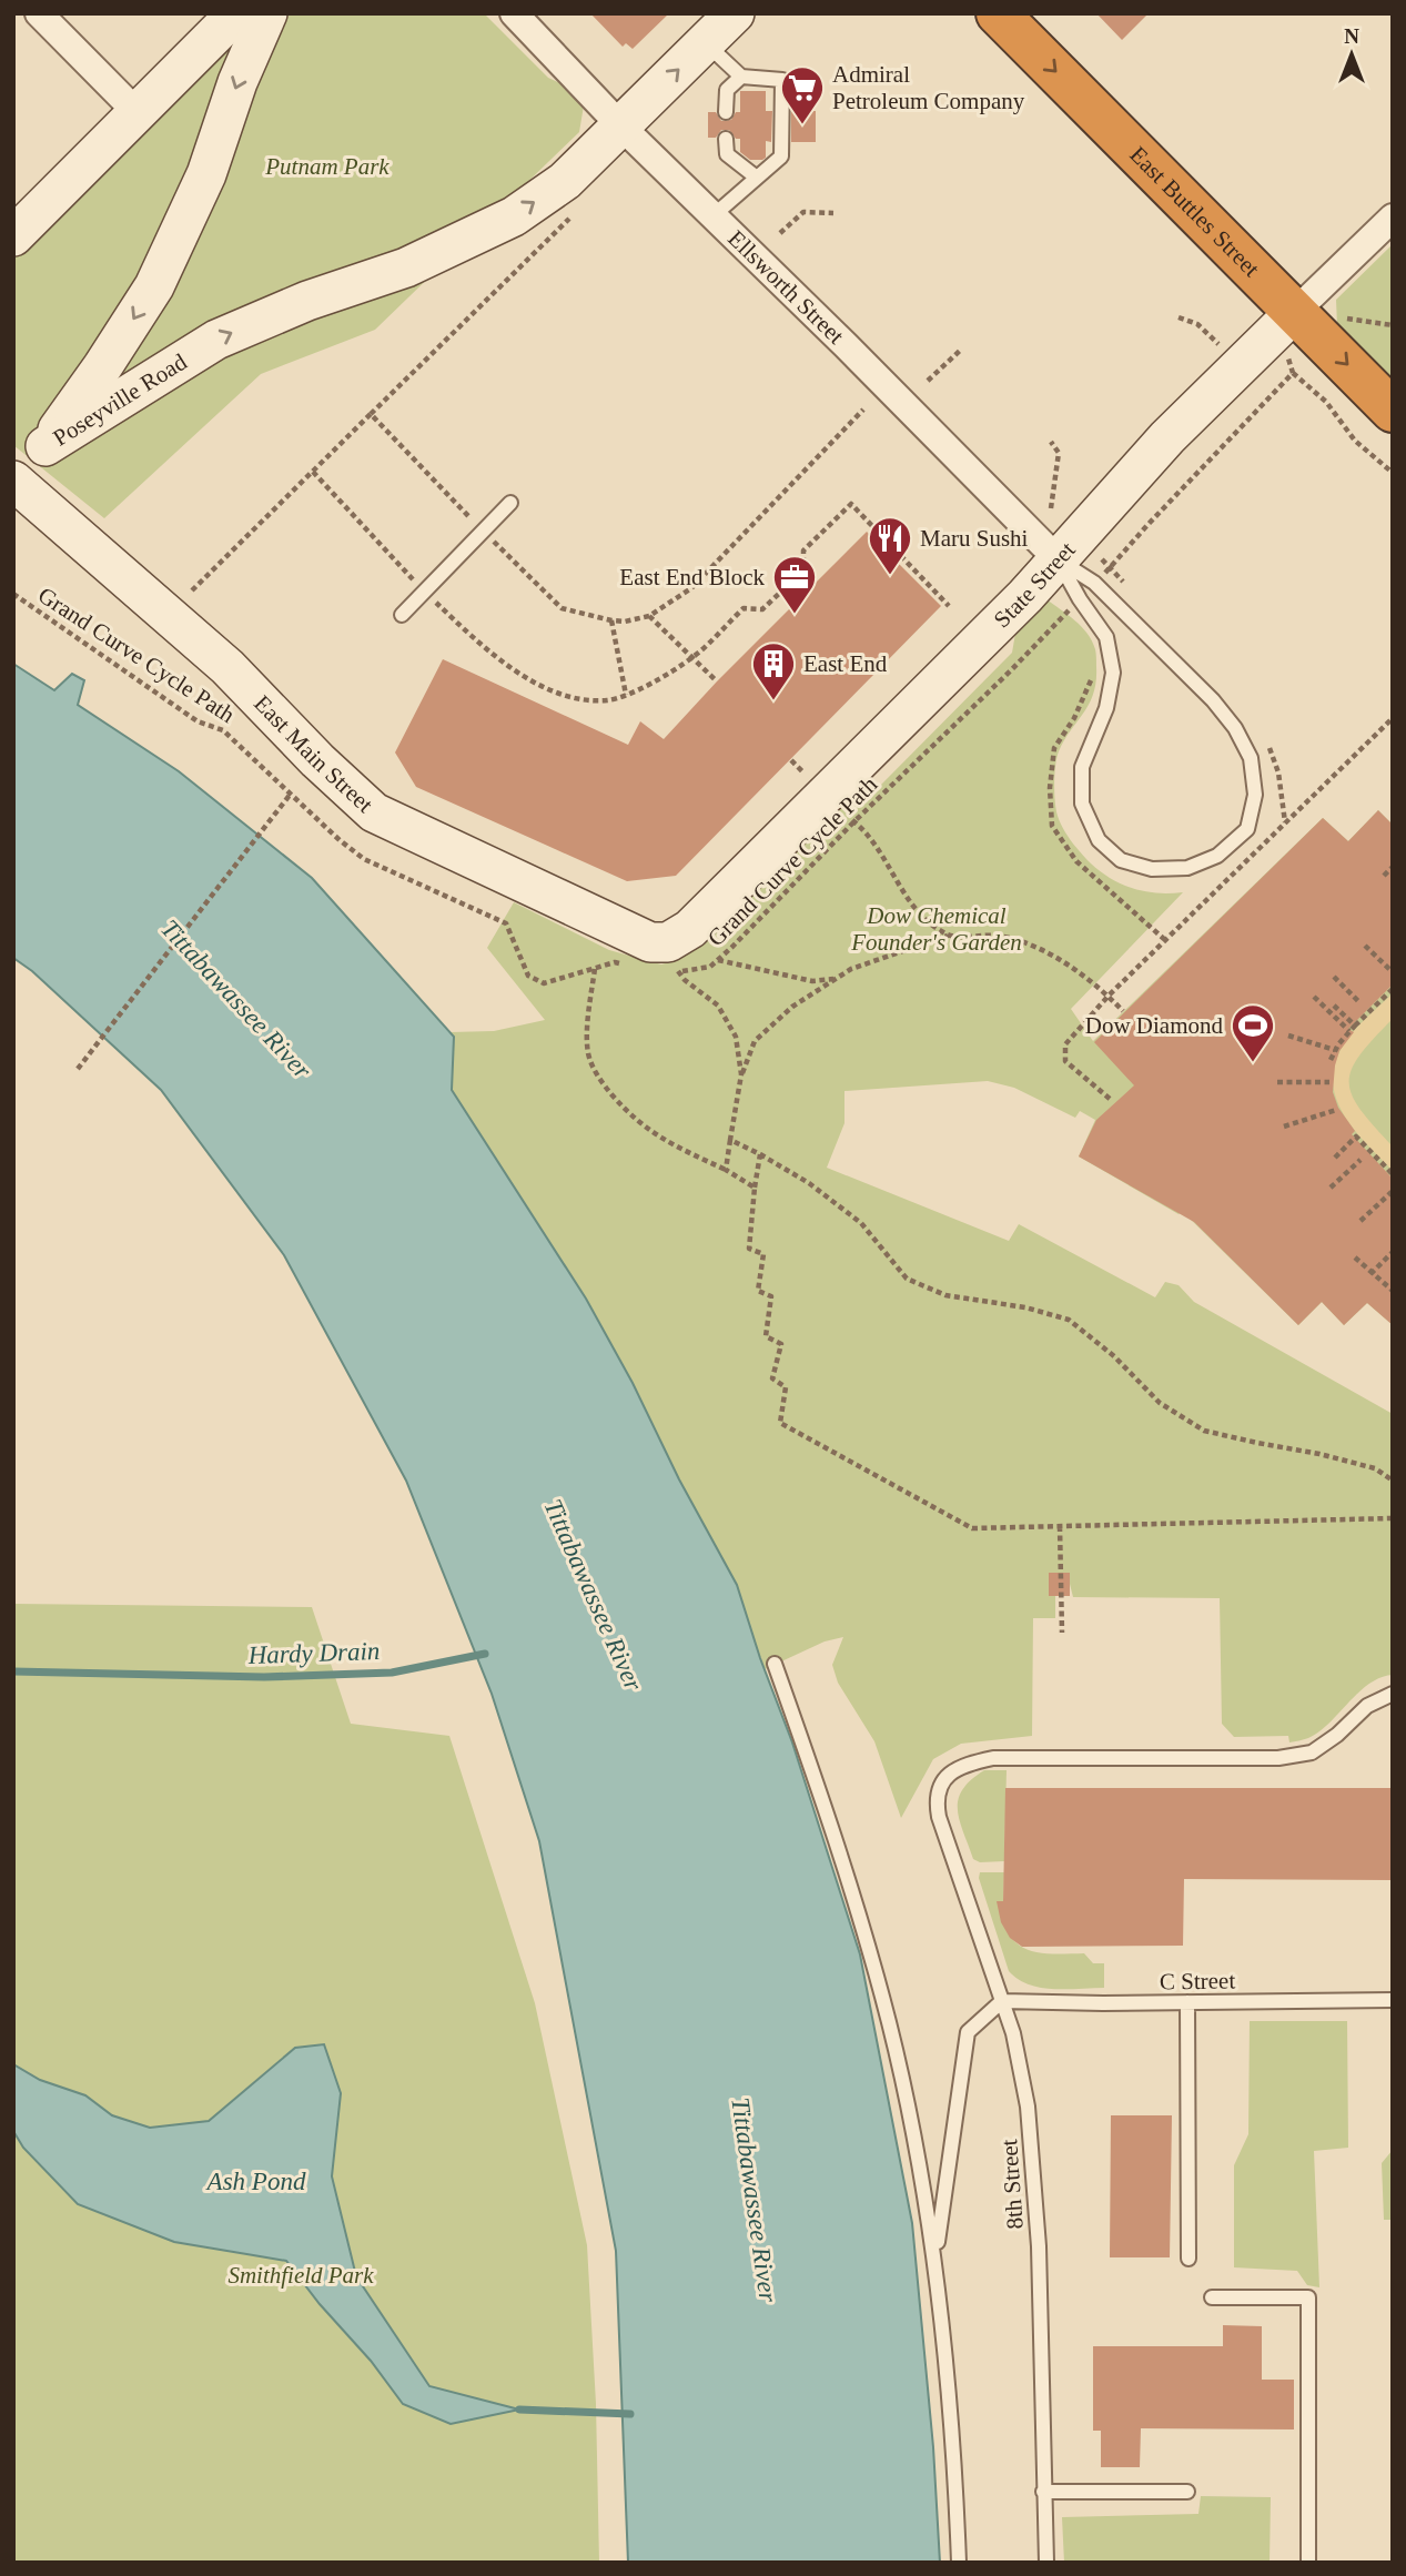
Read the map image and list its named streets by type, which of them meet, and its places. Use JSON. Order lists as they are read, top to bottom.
{
  "streets": {
    "highway": ["East Buttles Street"],
    "street": [
      "Ellsworth Street",
      "Poseyville Road",
      "State Street",
      "East Main Street"
    ],
    "lane": ["C Street", "8th Street"],
    "path": ["Grand Curve Cycle Path"]
  },
  "crossings": [
    ["East Buttles Street", "State Street"],
    ["Ellsworth Street", "Poseyville Road"],
    ["Ellsworth Street", "State Street"],
    ["State Street", "Grand Curve Cycle Path"],
    ["State Street", "East Main Street"],
    ["Grand Curve Cycle Path", "East Main Street"],
    ["C Street", "8th Street"]
  ],
  "one_way": ["East Buttles Street"],
  "water": ["Tittabawassee River", "Hardy Drain", "Ash Pond"],
  "parks": ["Putnam Park", "Dow Chemical Founder's Garden", "Smithfield Park"],
  "places": {
    "supermarket": ["Admiral Petroleum Company"],
    "restaurant": ["Maru Sushi"],
    "office": ["East End Block"],
    "building": ["East End"],
    "sports": ["Dow Diamond"]
  },
  "north": "top"
}
